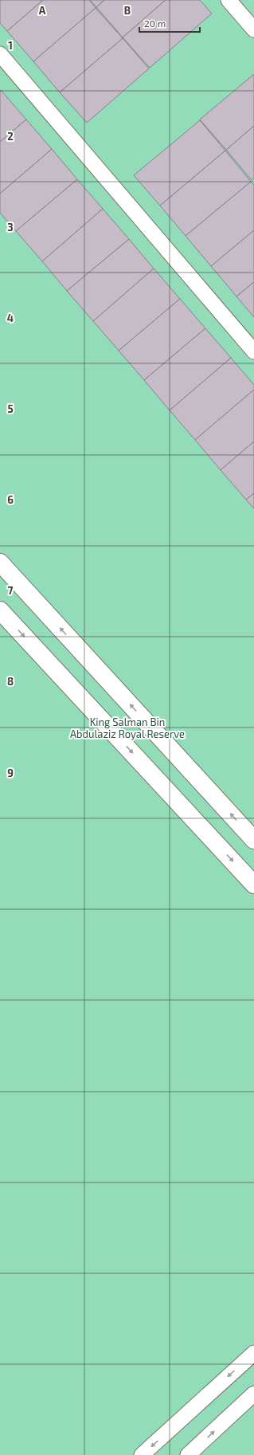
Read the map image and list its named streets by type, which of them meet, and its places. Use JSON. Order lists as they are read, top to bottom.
{
  "parks": ["King Salman Bin Abdulaziz Royal Reserve"],
  "scale_bar": "20 m",
  "grid": {
    "columns": ["A", "B"],
    "rows": [
      "1",
      "2",
      "3",
      "4",
      "5",
      "6",
      "7",
      "8",
      "9"
    ]
  }
}
